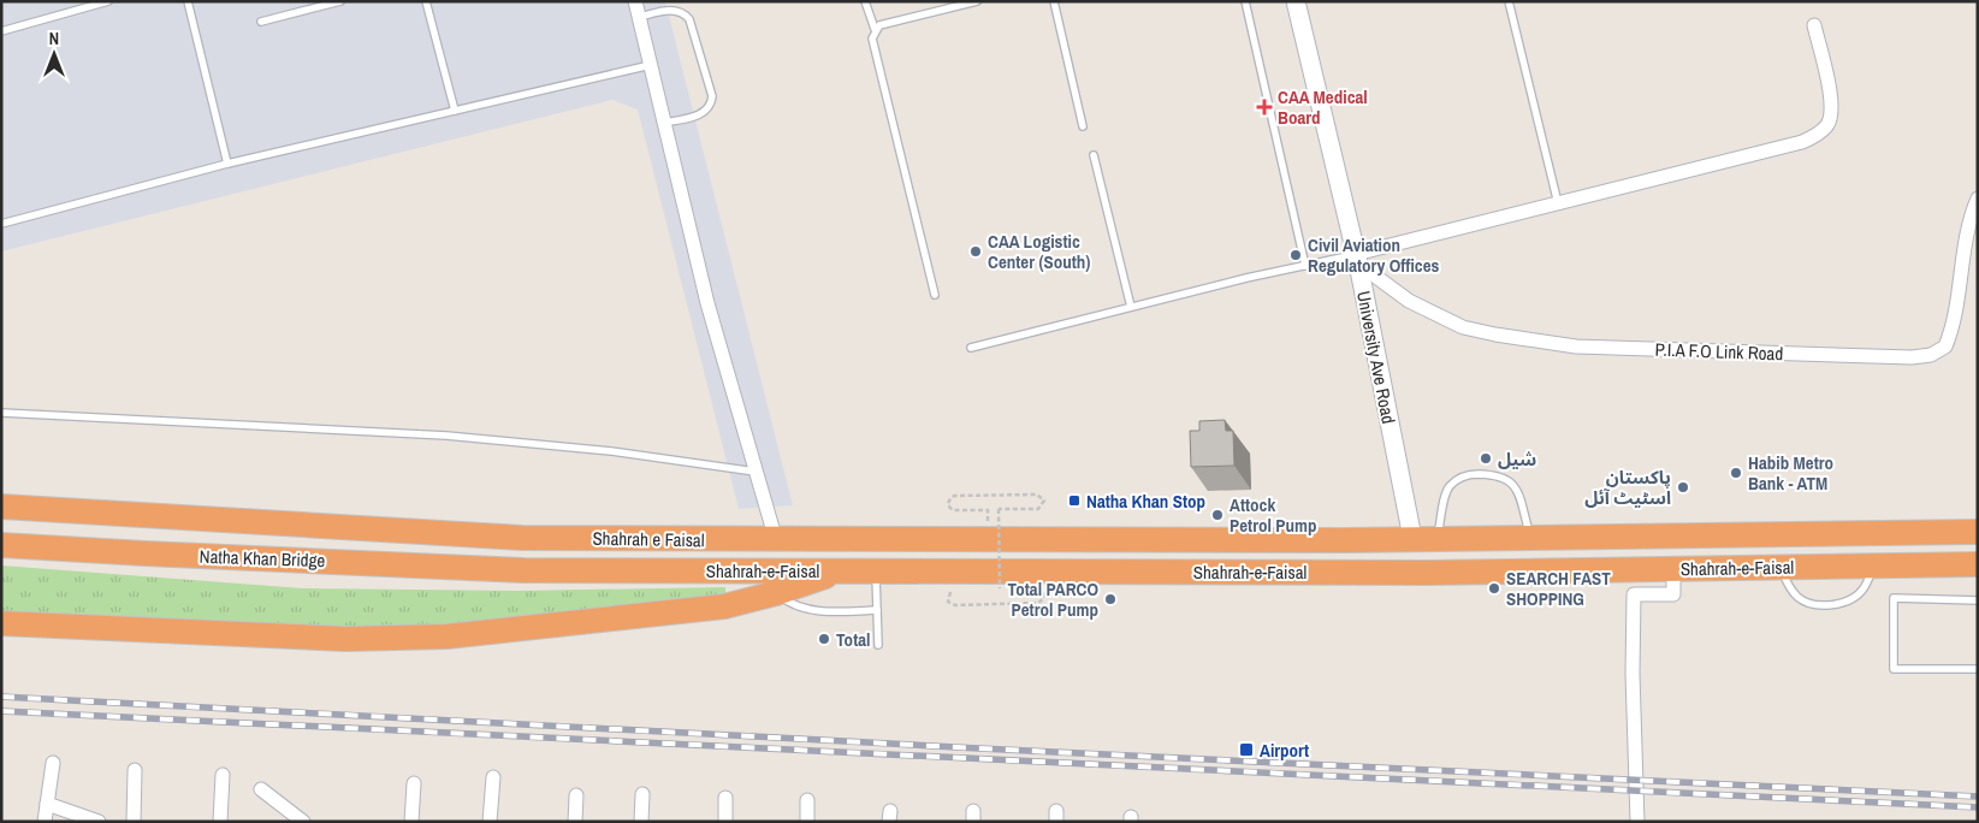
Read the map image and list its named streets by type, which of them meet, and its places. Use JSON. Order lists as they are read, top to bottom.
{
  "streets": {
    "highway": ["Shahrah e Faisal", "Natha Khan Bridge", "Shahrah-e-Faisal"],
    "street": ["P.I.A F.O Link Road", "University Ave Road"]
  },
  "crossings": [
    ["P.I.A F.O Link Road", "University Ave Road"],
    ["University Ave Road", "Shahrah-e-Faisal"],
    ["Shahrah e Faisal", "Natha Khan Bridge"],
    ["Shahrah e Faisal", "Shahrah-e-Faisal"],
    ["Natha Khan Bridge", "Shahrah-e-Faisal"]
  ],
  "places": {
    "health": ["CAA Medical Board"],
    "other": [
      "CAA Logistic Center (South)",
      "Civil Aviation Regulatory Offices",
      "شیل",
      "Habib Metro Bank - ATM",
      "پاکستان اسٹیٹ آئل",
      "Attock Petrol Pump",
      "SEARCH FAST SHOPPING",
      "Total PARCO Petrol Pump",
      "Total"
    ],
    "transit": ["Natha Khan Stop", "Airport"]
  },
  "north": "top"
}
